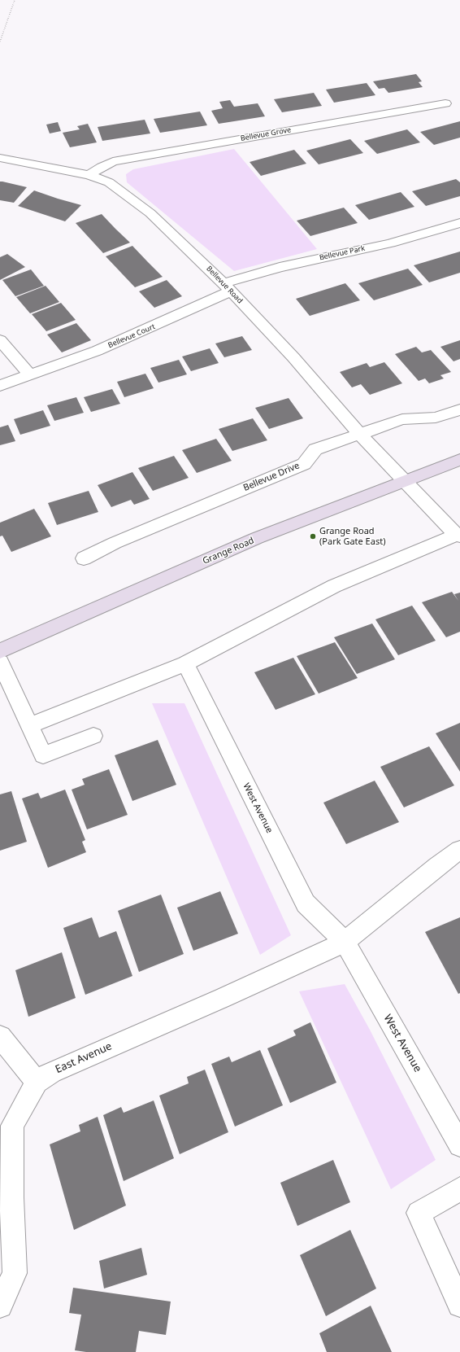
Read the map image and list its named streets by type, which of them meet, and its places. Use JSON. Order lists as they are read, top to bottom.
{
  "streets": {
    "main road": ["Grange Road"],
    "street": [
      "Bellevue Grove",
      "Bellevue Park",
      "Bellevue Road",
      "Bellevue Court",
      "Bellevue Drive",
      "West Avenue",
      "East Avenue"
    ]
  },
  "crossings": [
    ["Bellevue Grove", "Bellevue Road"],
    ["Bellevue Park", "Bellevue Road"],
    ["Bellevue Park", "Bellevue Court"],
    ["Bellevue Road", "Bellevue Court"],
    ["Bellevue Road", "Bellevue Drive"],
    ["Bellevue Road", "Grange Road"],
    ["West Avenue", "East Avenue"]
  ],
  "places": ["Grange Road (Park Gate East)"]
}
